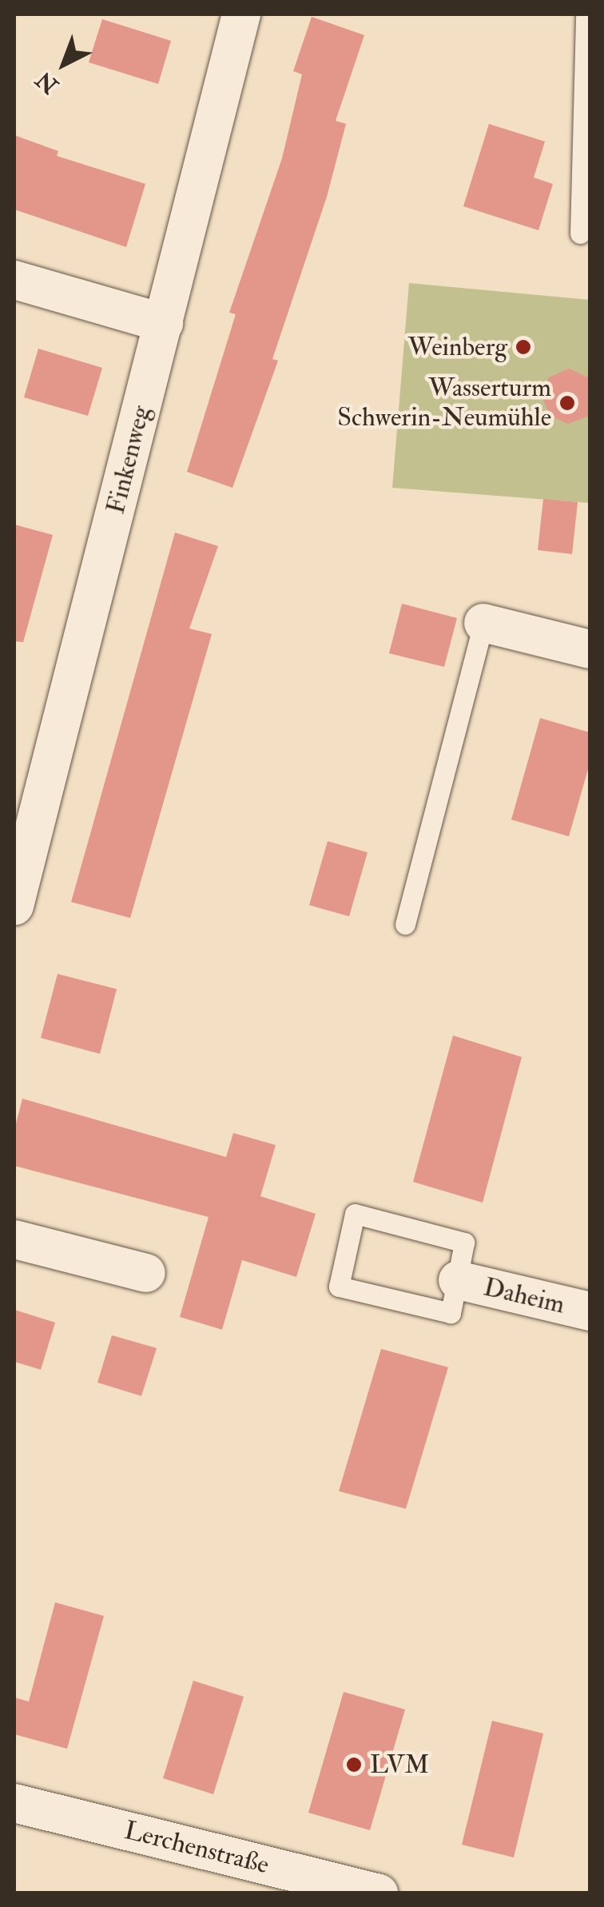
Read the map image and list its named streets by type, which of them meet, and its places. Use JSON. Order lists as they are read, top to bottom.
{
  "streets": {
    "street": ["Finkenweg", "Daheim", "Lerchenstraße"]
  },
  "places": ["Weinberg", "Wasserturm Schwerin-Neumühle", "LVM"],
  "north": "bottom left"
}
